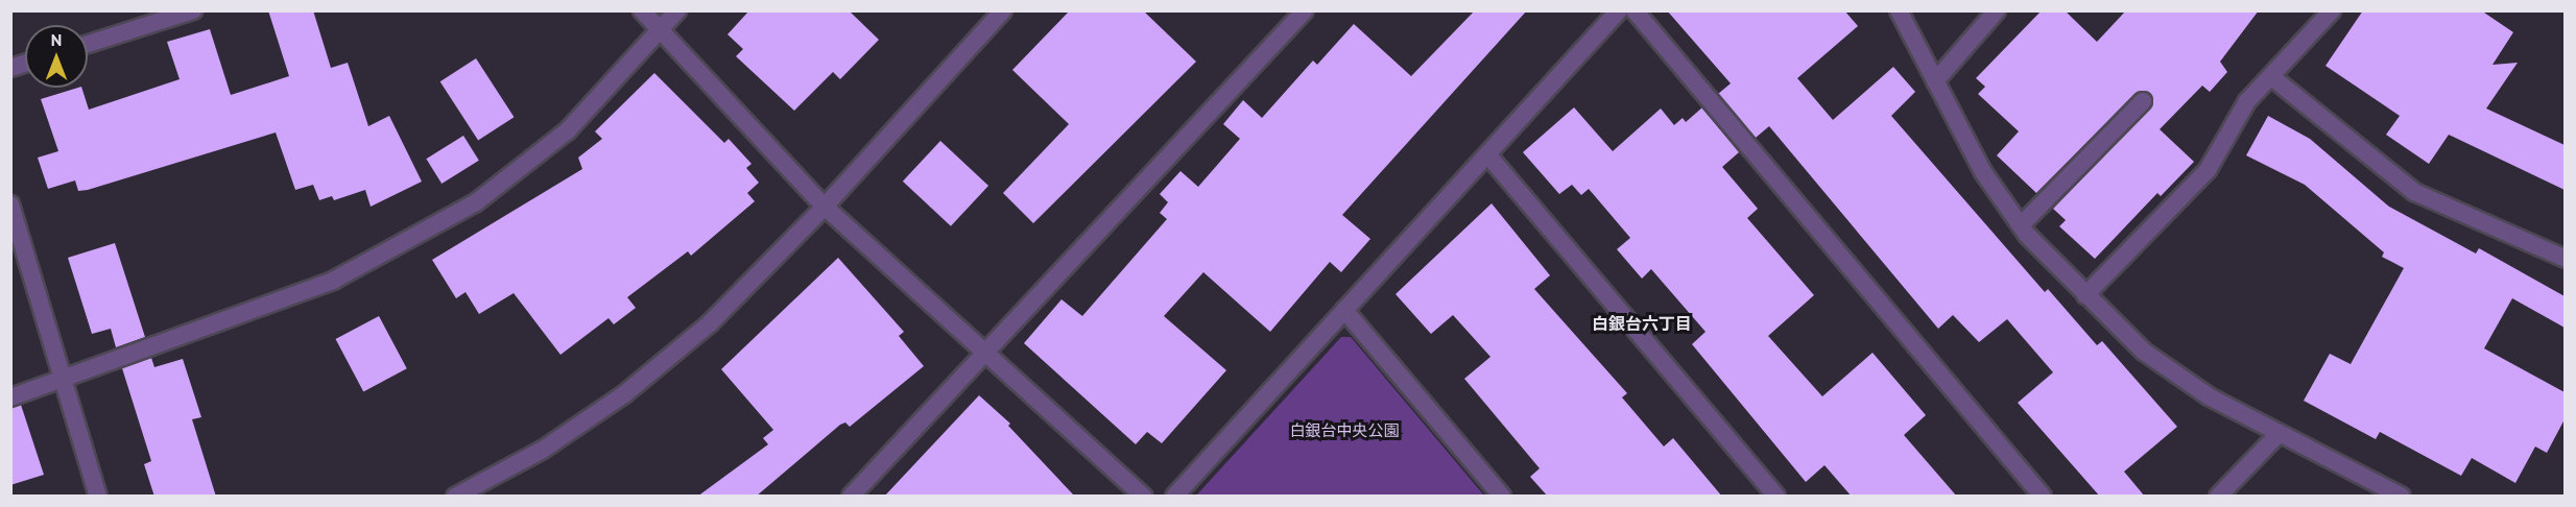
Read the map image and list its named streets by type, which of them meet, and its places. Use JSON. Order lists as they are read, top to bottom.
{
  "districts": ["白銀台六丁目"],
  "parks": ["白銀台中央公園"],
  "north": "top"
}
